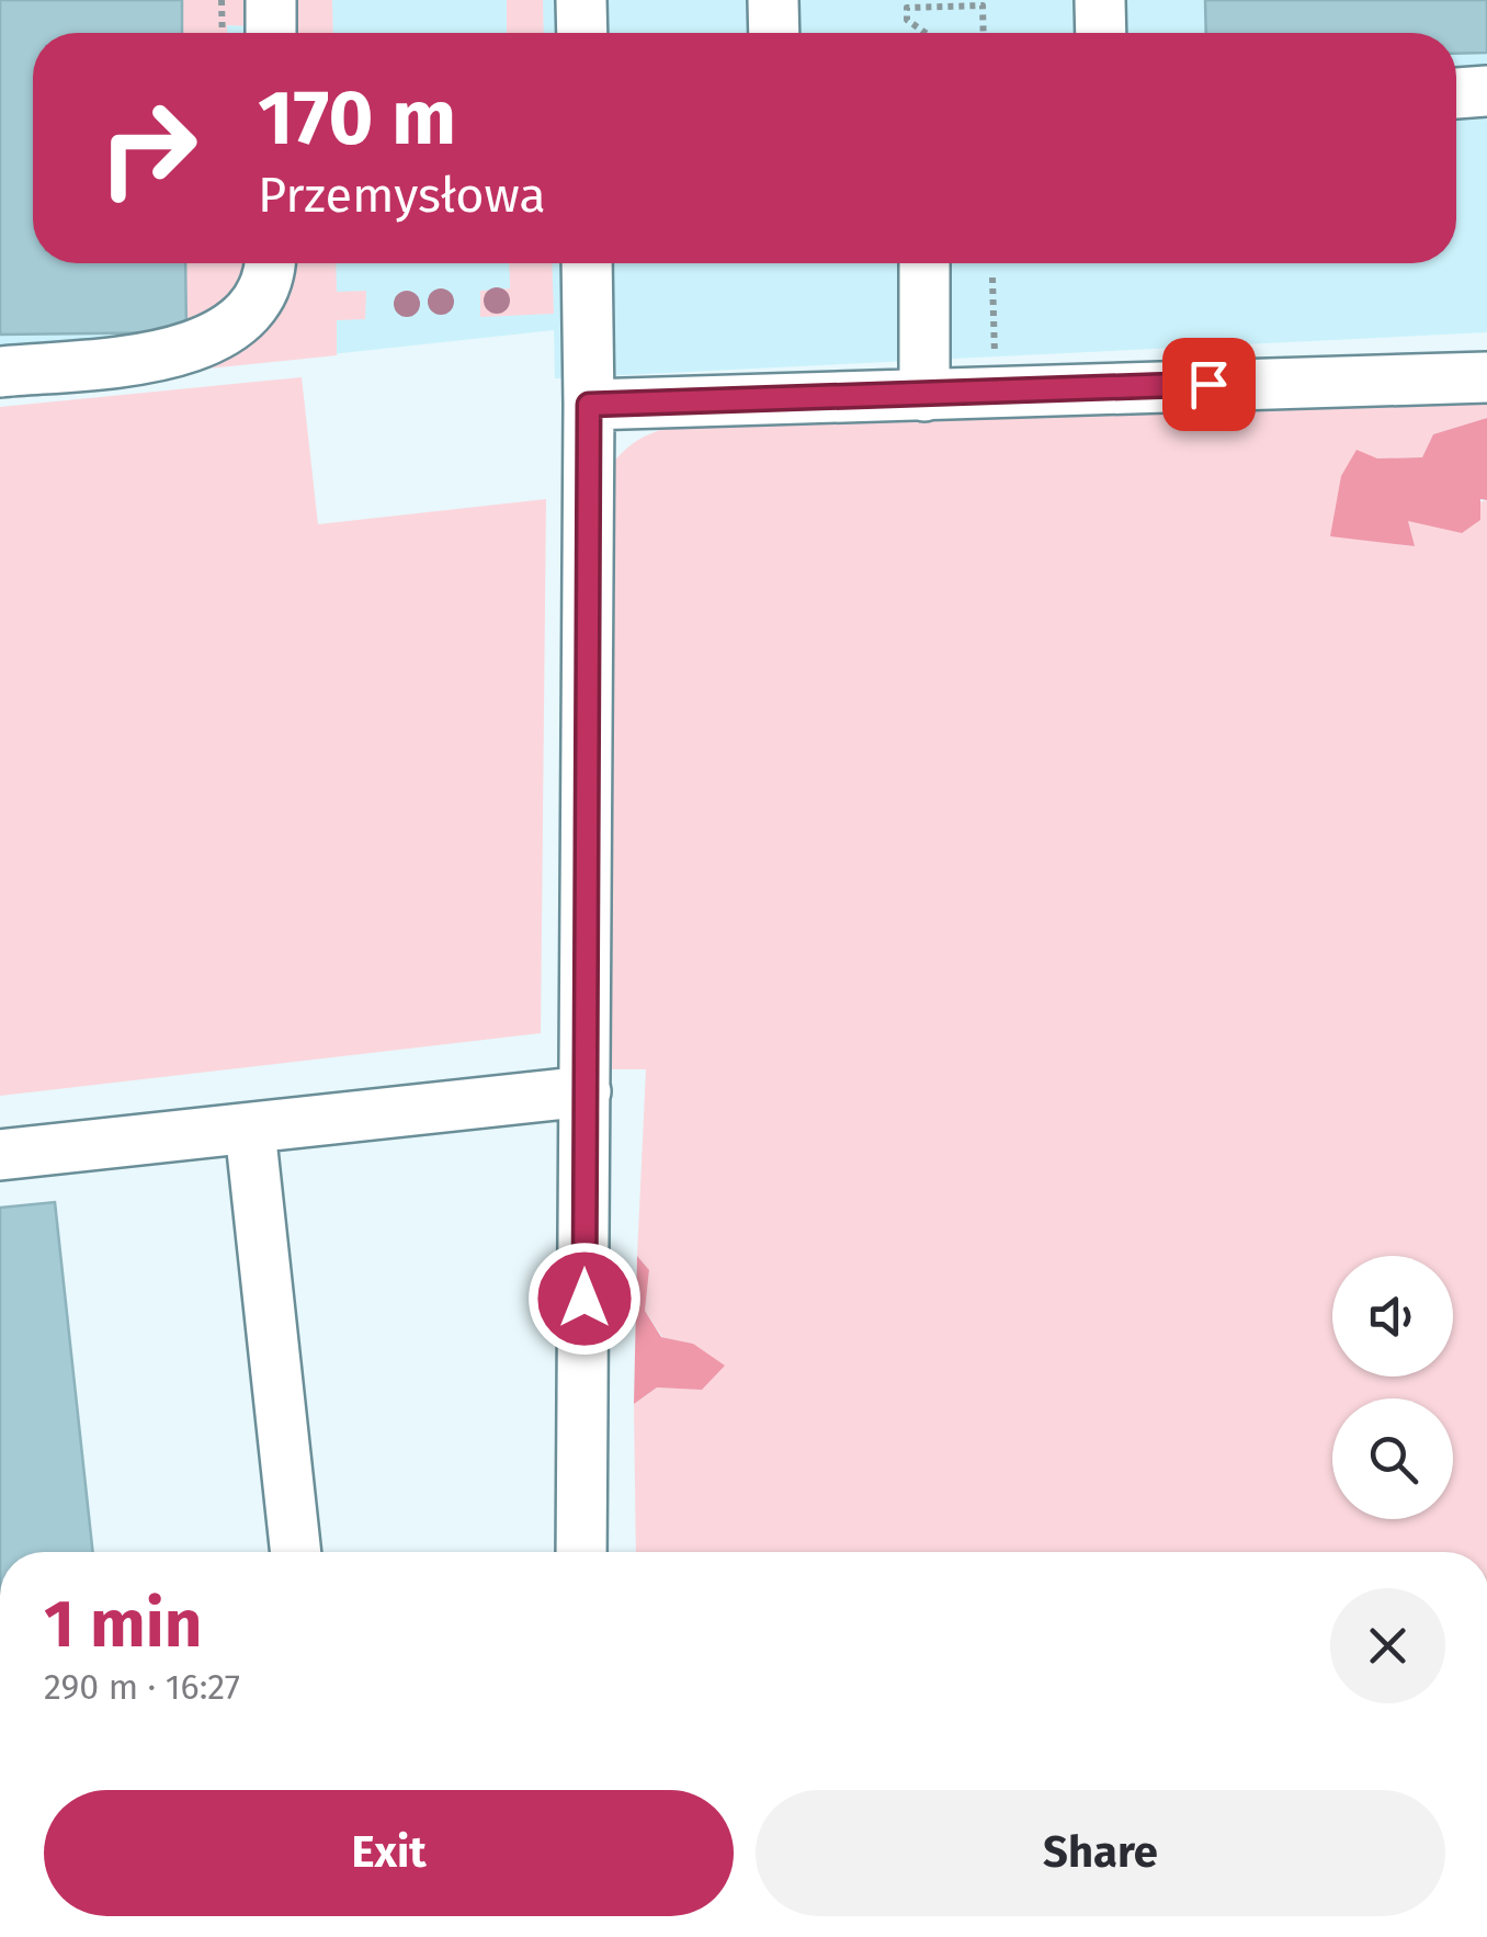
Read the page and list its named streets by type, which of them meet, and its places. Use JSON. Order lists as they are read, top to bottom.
{
  "page": {
    "turn": ["170 m", "Przemysłowa"],
    "heading": ["1 min", "290 m · 16:27"],
    "buttons": ["Exit", "Share"]
  }
}
